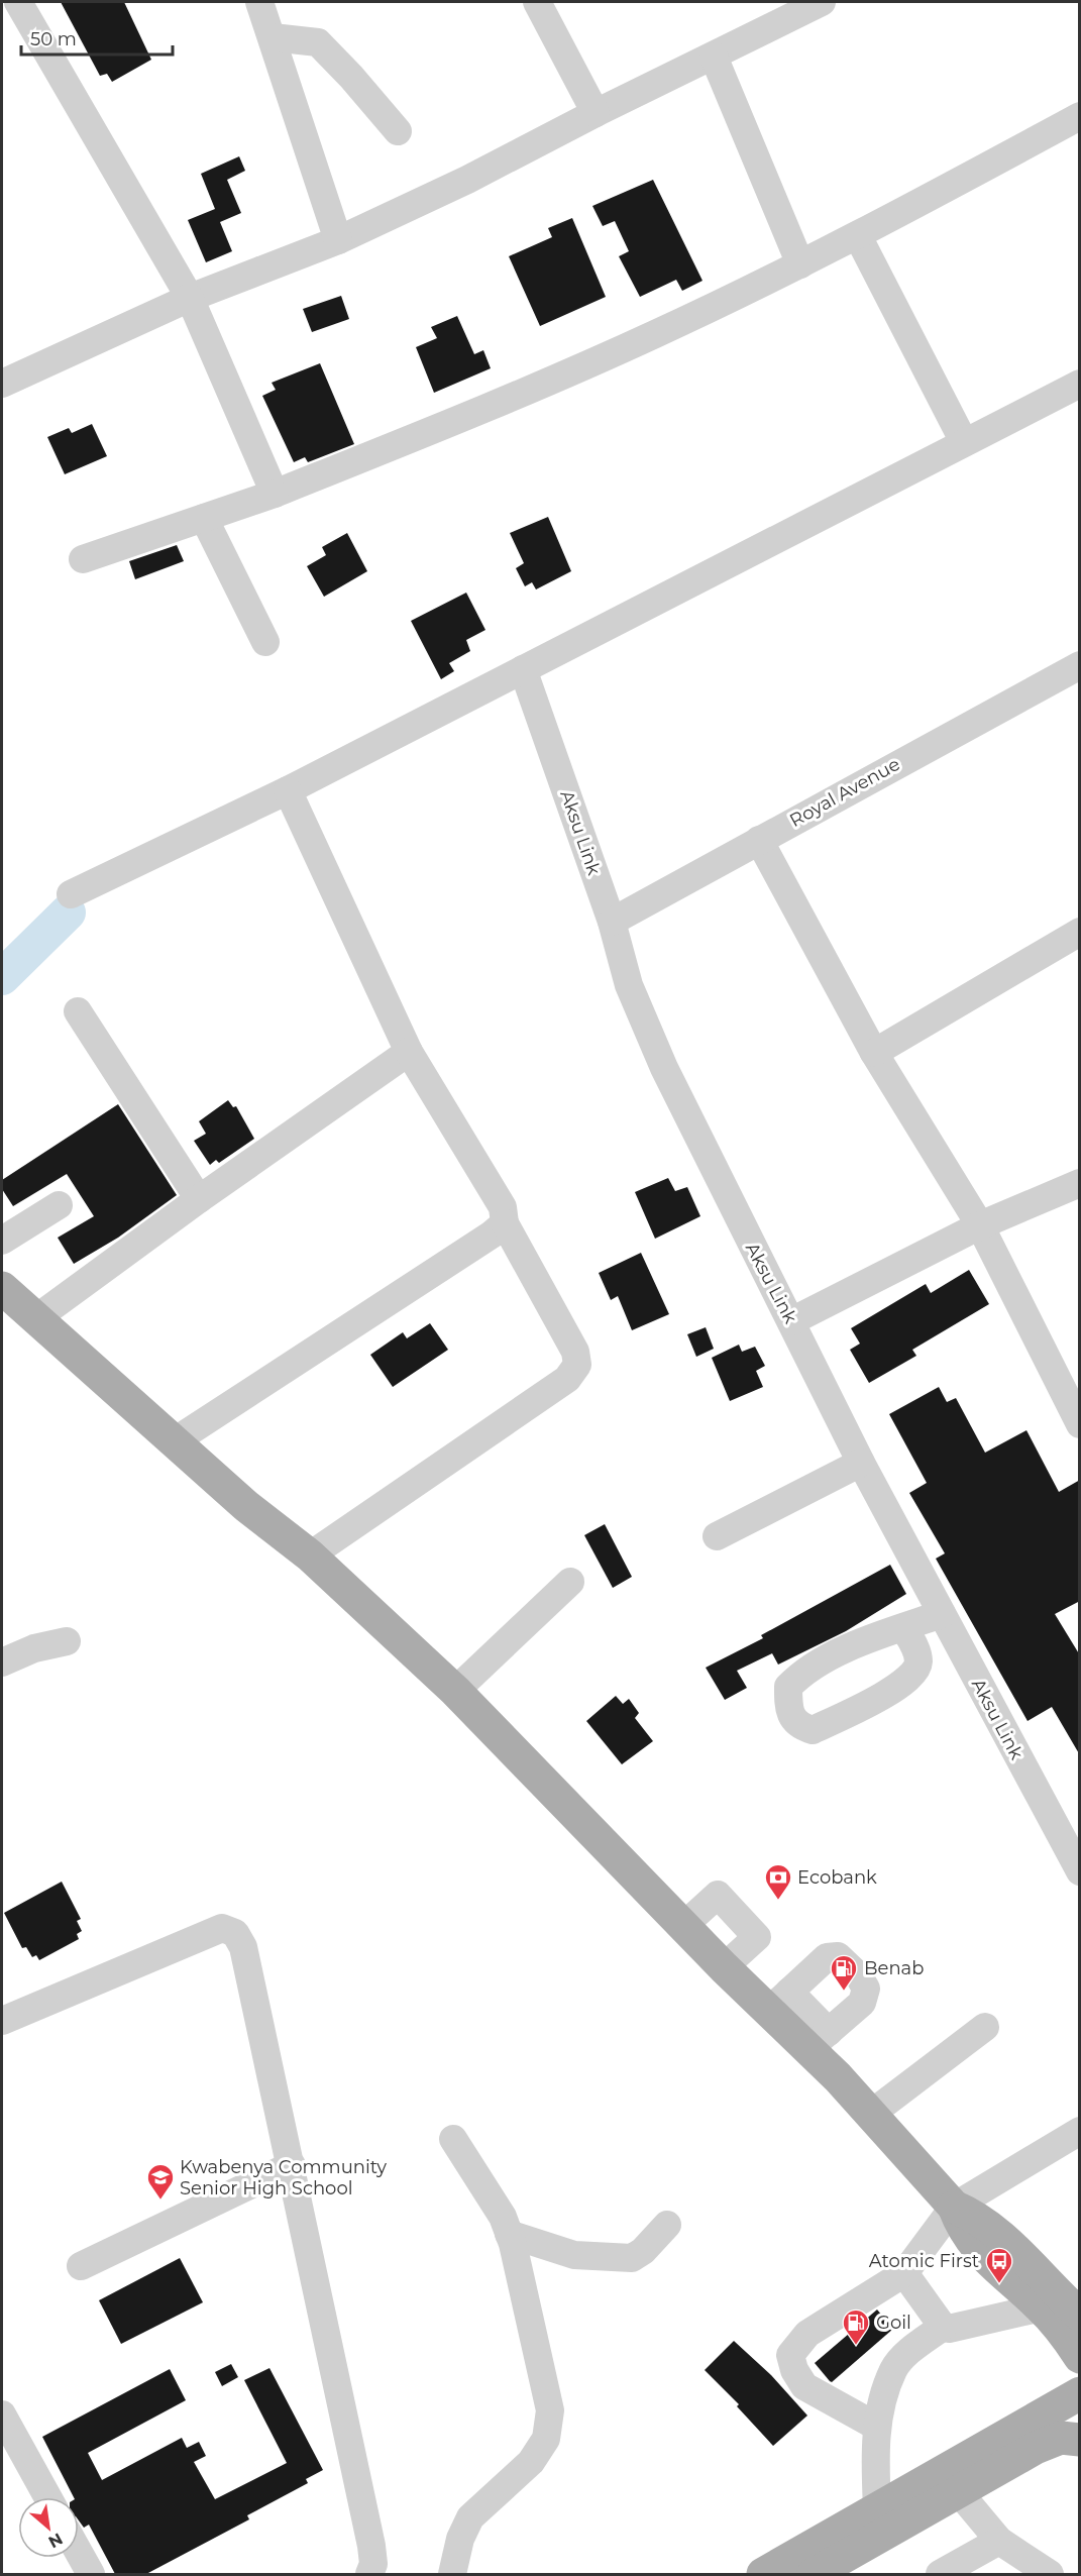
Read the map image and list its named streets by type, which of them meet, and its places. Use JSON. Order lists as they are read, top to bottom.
{
  "streets": {
    "street": ["Royal Avenue", "Aksu Link"]
  },
  "crossings": [
    ["Royal Avenue", "Aksu Link"]
  ],
  "places": {
    "bank": ["Ecobank"],
    "fuel station": ["Benab", "Goil"],
    "school or university": ["Kwabenya Community Senior High School"],
    "bus stop": ["Atomic First"]
  },
  "scale_bar": "50 m",
  "north": "bottom right"
}
